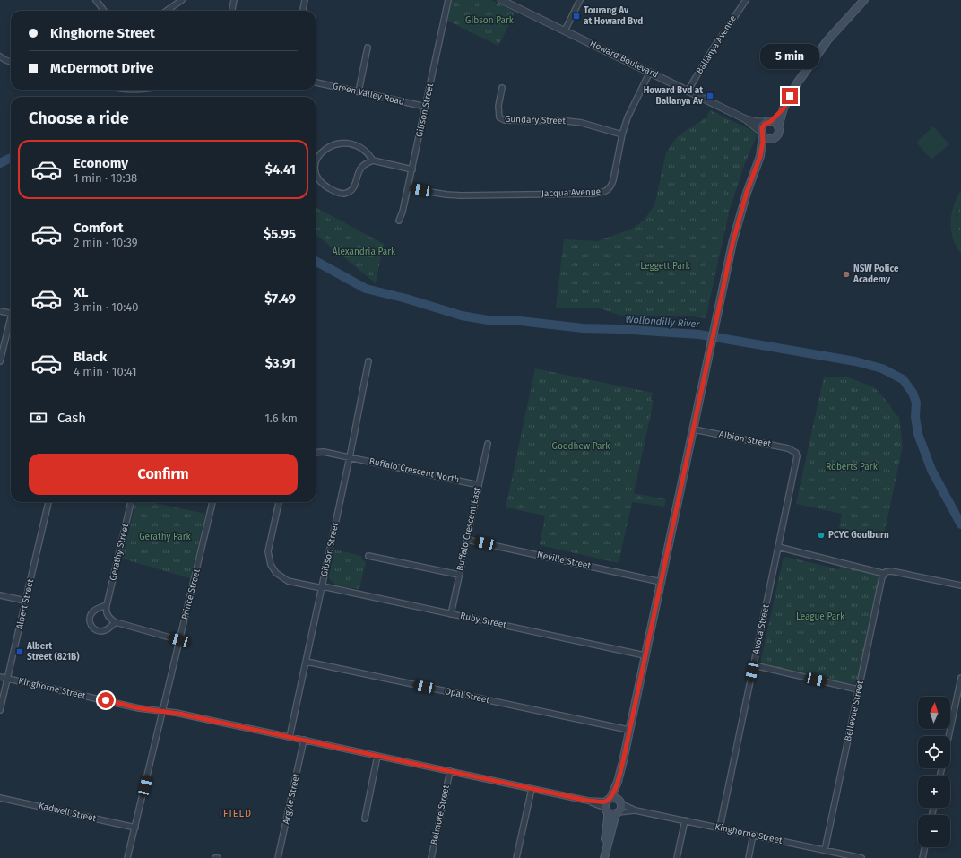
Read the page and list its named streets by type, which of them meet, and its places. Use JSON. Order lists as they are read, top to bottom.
{
  "streets": {
    "street": [
      "Ballanya Avenue",
      "Howard Boulevard",
      "Green Valley Road",
      "Gibson Street",
      "Gundary Street",
      "Jacqua Avenue",
      "Albion Street",
      "Buffalo Crescent North",
      "Buffalo Crescent East",
      "Gerathy Street",
      "Neville Street",
      "Prince Street",
      "Albert Street",
      "Ruby Street",
      "Avoca Street",
      "Kinghorne Street",
      "Opal Street",
      "Bellevue Street",
      "Argyle Street",
      "Kadwell Street",
      "Belmore Street"
    ]
  },
  "crossings": [
    ["Ballanya Avenue", "Howard Boulevard"],
    ["Howard Boulevard", "Jacqua Avenue"],
    ["Green Valley Road", "Gibson Street"],
    ["Gibson Street", "Jacqua Avenue"],
    ["Gibson Street", "Buffalo Crescent North"],
    ["Gibson Street", "Ruby Street"],
    ["Gibson Street", "Kinghorne Street"],
    ["Gibson Street", "Opal Street"],
    ["Gundary Street", "Jacqua Avenue"],
    ["Albion Street", "Avoca Street"],
    ["Buffalo Crescent North", "Buffalo Crescent East"],
    ["Buffalo Crescent East", "Neville Street"],
    ["Buffalo Crescent East", "Ruby Street"],
    ["Prince Street", "Kinghorne Street"],
    ["Prince Street", "Kadwell Street"],
    ["Albert Street", "Kinghorne Street"],
    ["Avoca Street", "Kinghorne Street"],
    ["Kinghorne Street", "Bellevue Street"],
    ["Kinghorne Street", "Argyle Street"],
    ["Kinghorne Street", "Belmore Street"]
  ],
  "districts": ["IFIELD"],
  "water": ["Wollondilly River"],
  "parks": [
    "Gibson Park",
    "Alexandria Park",
    "Leggett Park",
    "Goodhew Park",
    "Roberts Park",
    "Gerathy Park",
    "League Park"
  ],
  "places": {
    "transit": ["Tourang Av at Howard Bvd", "Howard Bvd at Ballanya Av", "Albert Street (821B)"],
    "other": ["NSW Police Academy", "PCYC Goulburn"]
  },
  "north": "top",
  "page": {
    "banner": ["Kinghorne Street", "McDermott Drive"],
    "bubble": "5 min",
    "heading": "Choose a ride",
    "list": [
      {
        "name": "Economy",
        "note": "1 min · 10:38",
        "value": "$4.41"
      },
      {
        "name": "Comfort",
        "note": "2 min · 10:39",
        "value": "$5.95"
      },
      {
        "name": "XL",
        "note": "3 min · 10:40",
        "value": "$7.49"
      },
      {
        "name": "Black",
        "note": "4 min · 10:41",
        "value": "$3.91"
      }
    ],
    "pay": ["Cash", "1.6 km"],
    "buttons": "Confirm",
    "map_buttons": ["+", "−"]
  }
}
